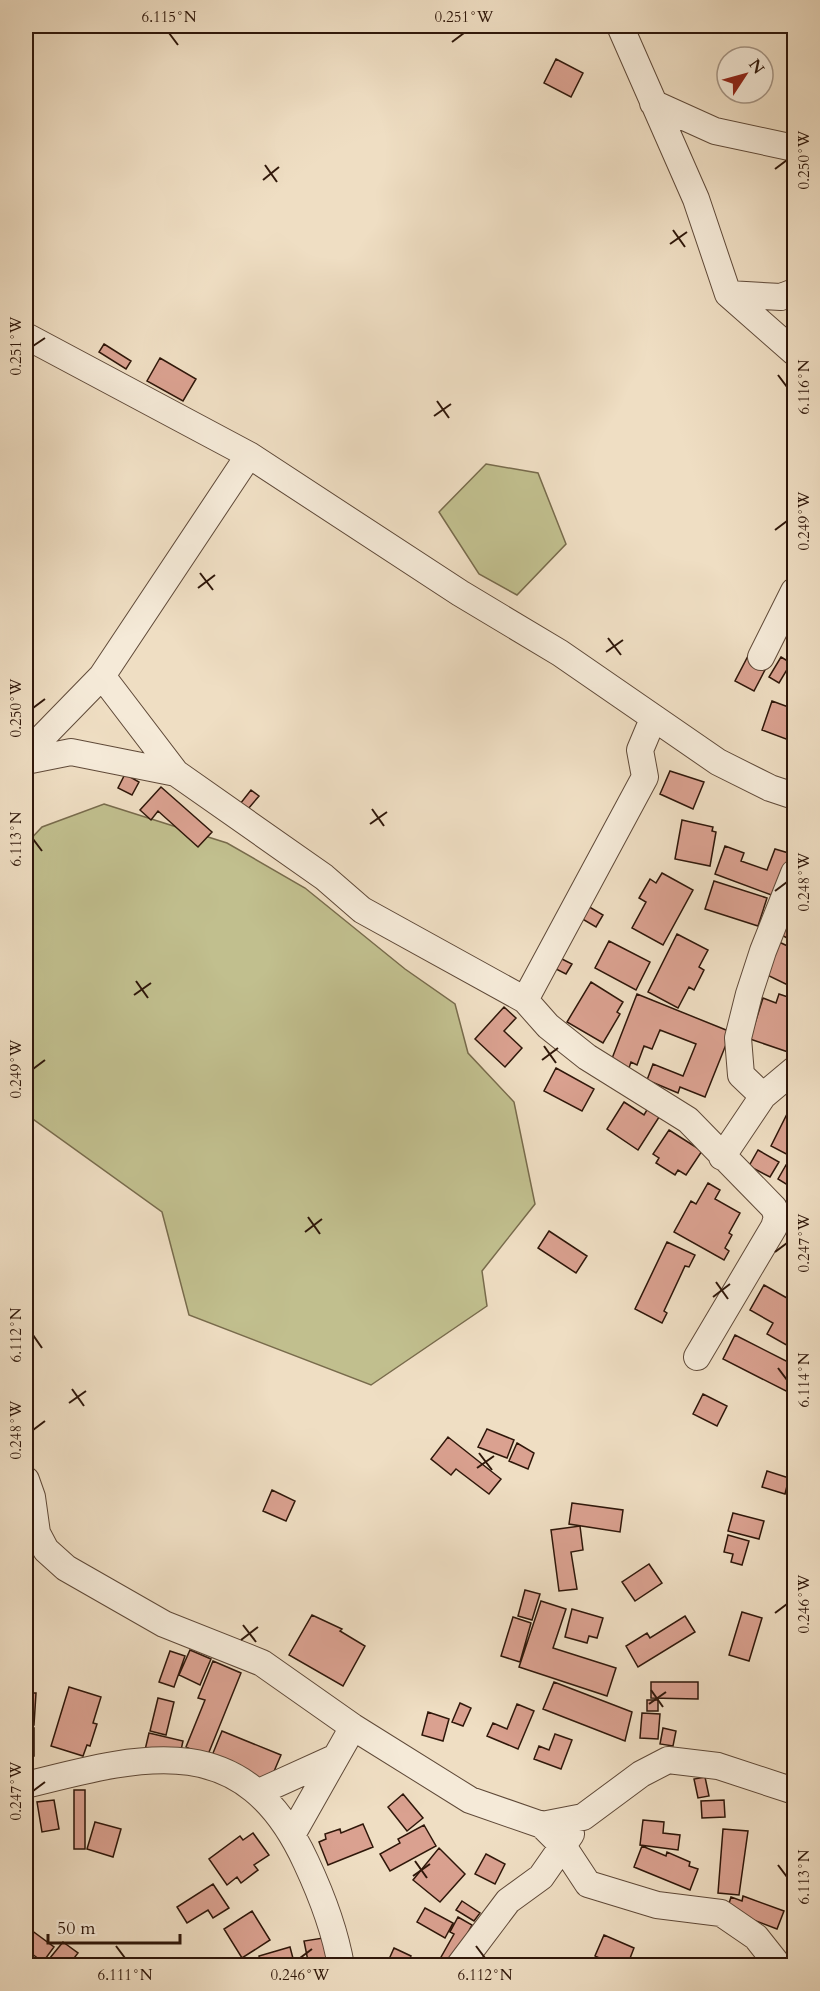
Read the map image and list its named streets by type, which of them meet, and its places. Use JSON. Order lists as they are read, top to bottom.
{
  "scale_bar": "50 m",
  "north": "top right",
  "coordinates": [
    "6.115°N",
    "0.251°W",
    "0.250°W",
    "6.116°N",
    "0.249°W",
    "6.113°N",
    "0.248°W",
    "0.247°W",
    "6.112°N",
    "6.114°N",
    "0.246°W",
    "6.111°N"
  ]
}
